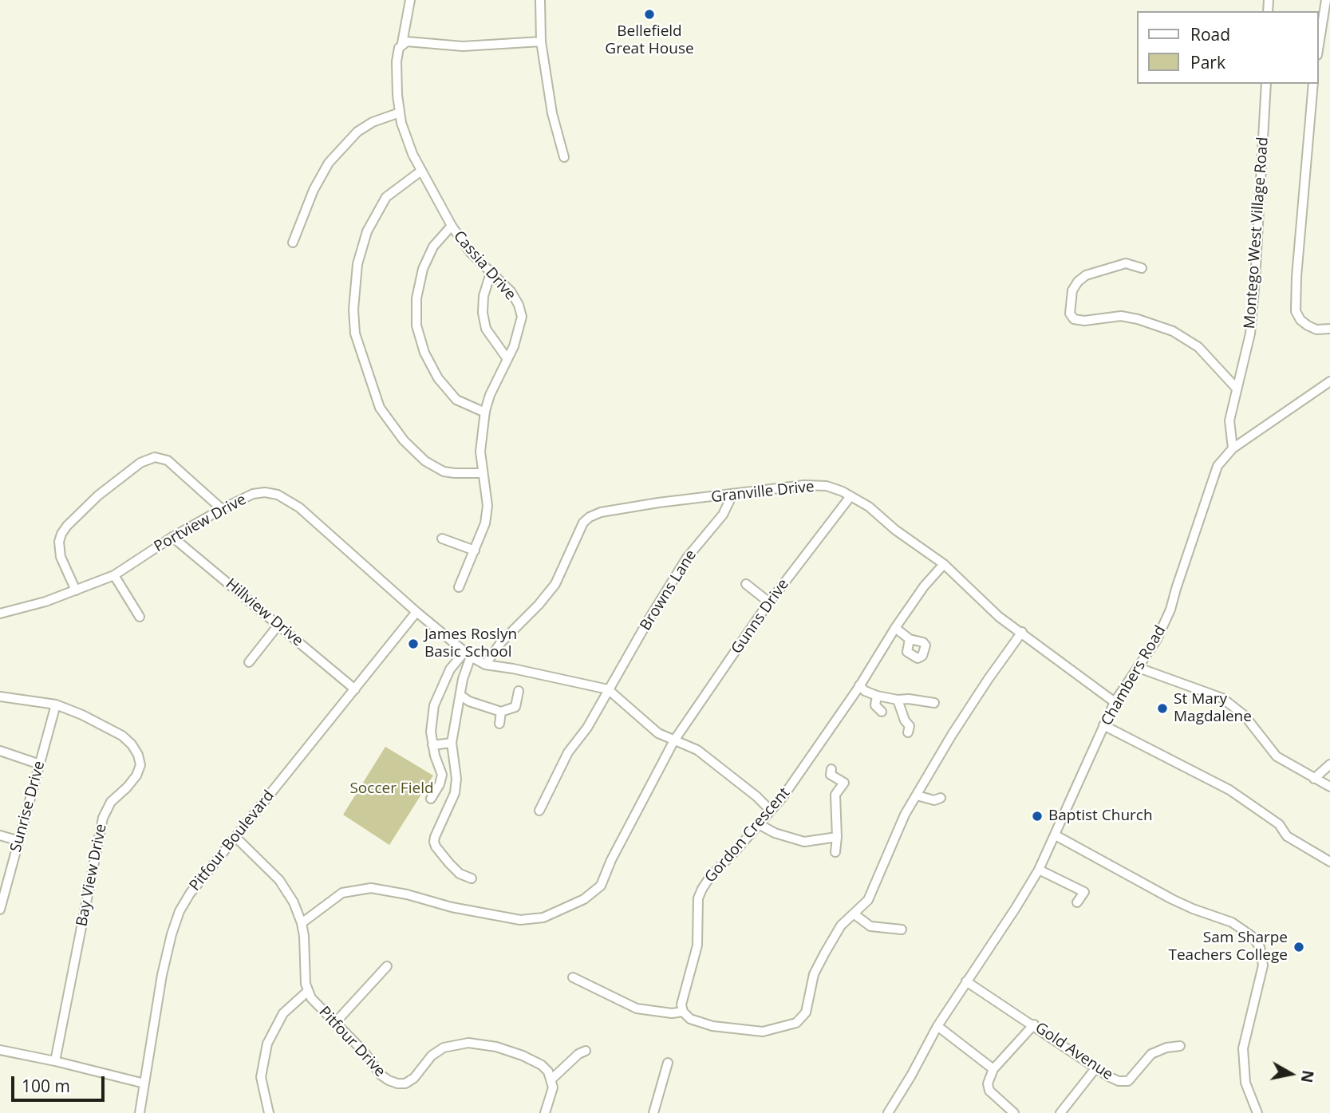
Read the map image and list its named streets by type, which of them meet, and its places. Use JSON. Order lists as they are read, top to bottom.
{
  "streets": {
    "street": [
      "Montego West Village Road",
      "Cassia Drive",
      "Granville Drive",
      "Portview Drive",
      "Browns Lane",
      "Hillview Drive",
      "Gunns Drive",
      "Chambers Road",
      "Sunrise Drive",
      "Gordon Crescent",
      "Pitfour Boulevard",
      "Bay View Drive",
      "Pitfour Drive",
      "Gold Avenue"
    ]
  },
  "crossings": [
    ["Montego West Village Road", "Chambers Road"],
    ["Granville Drive", "Portview Drive"],
    ["Granville Drive", "Browns Lane"],
    ["Granville Drive", "Gunns Drive"],
    ["Granville Drive", "Chambers Road"],
    ["Granville Drive", "Gordon Crescent"],
    ["Portview Drive", "Hillview Drive"],
    ["Portview Drive", "Pitfour Boulevard"],
    ["Hillview Drive", "Pitfour Boulevard"],
    ["Gunns Drive", "Pitfour Drive"],
    ["Chambers Road", "Gold Avenue"],
    ["Sunrise Drive", "Bay View Drive"],
    ["Pitfour Boulevard", "Pitfour Drive"]
  ],
  "parks": ["Soccer Field"],
  "places": [
    "Bellefield Great House",
    "James Roslyn Basic School",
    "St Mary Magdalene",
    "Baptist Church",
    "Sam Sharpe Teachers College"
  ],
  "legend": ["Road", "Park"],
  "scale_bar": "100 m",
  "north": "right"
}
